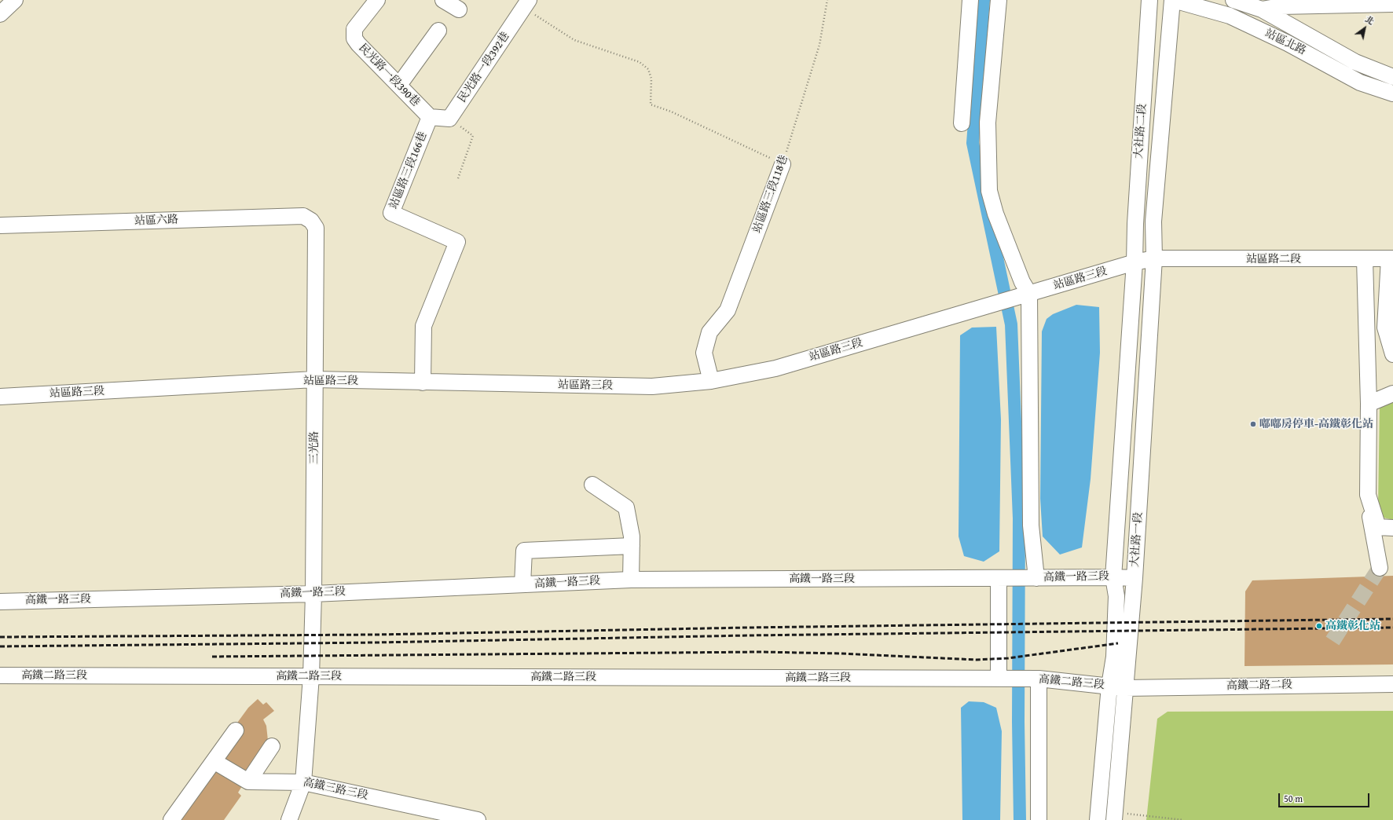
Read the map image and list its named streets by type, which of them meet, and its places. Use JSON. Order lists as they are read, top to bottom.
{
  "streets": {
    "street": [
      "站區北路",
      "民光路一段392巷",
      "民光路一段390巷",
      "大社路二段",
      "站區路三段166巷",
      "站區路三段118巷",
      "站區六路",
      "站區路二段",
      "站區路三段",
      "三光路",
      "大社路一段",
      "高鐵一路三段",
      "高鐵二路三段",
      "高鐵二路二段",
      "高鐵三路三段"
    ]
  },
  "crossings": [
    ["站區北路", "大社路二段"],
    ["民光路一段390巷", "站區路三段166巷"],
    ["大社路二段", "站區路二段"],
    ["大社路二段", "站區路三段"],
    ["大社路二段", "大社路一段"],
    ["站區路三段166巷", "站區路三段"],
    ["站區路三段118巷", "站區路三段"],
    ["站區六路", "三光路"],
    ["站區路二段", "站區路三段"],
    ["站區路二段", "大社路一段"],
    ["站區路三段", "三光路"],
    ["站區路三段", "大社路一段"],
    ["三光路", "高鐵一路三段"],
    ["三光路", "高鐵二路三段"],
    ["三光路", "高鐵三路三段"],
    ["大社路一段", "高鐵一路三段"],
    ["大社路一段", "高鐵二路三段"],
    ["大社路一段", "高鐵二路二段"],
    ["高鐵二路三段", "高鐵二路二段"]
  ],
  "places": ["嘟嘟房停車-高鐵彰化站", "高鐵彰化站"],
  "scale_bar": "50 m",
  "north": "top right"
}
